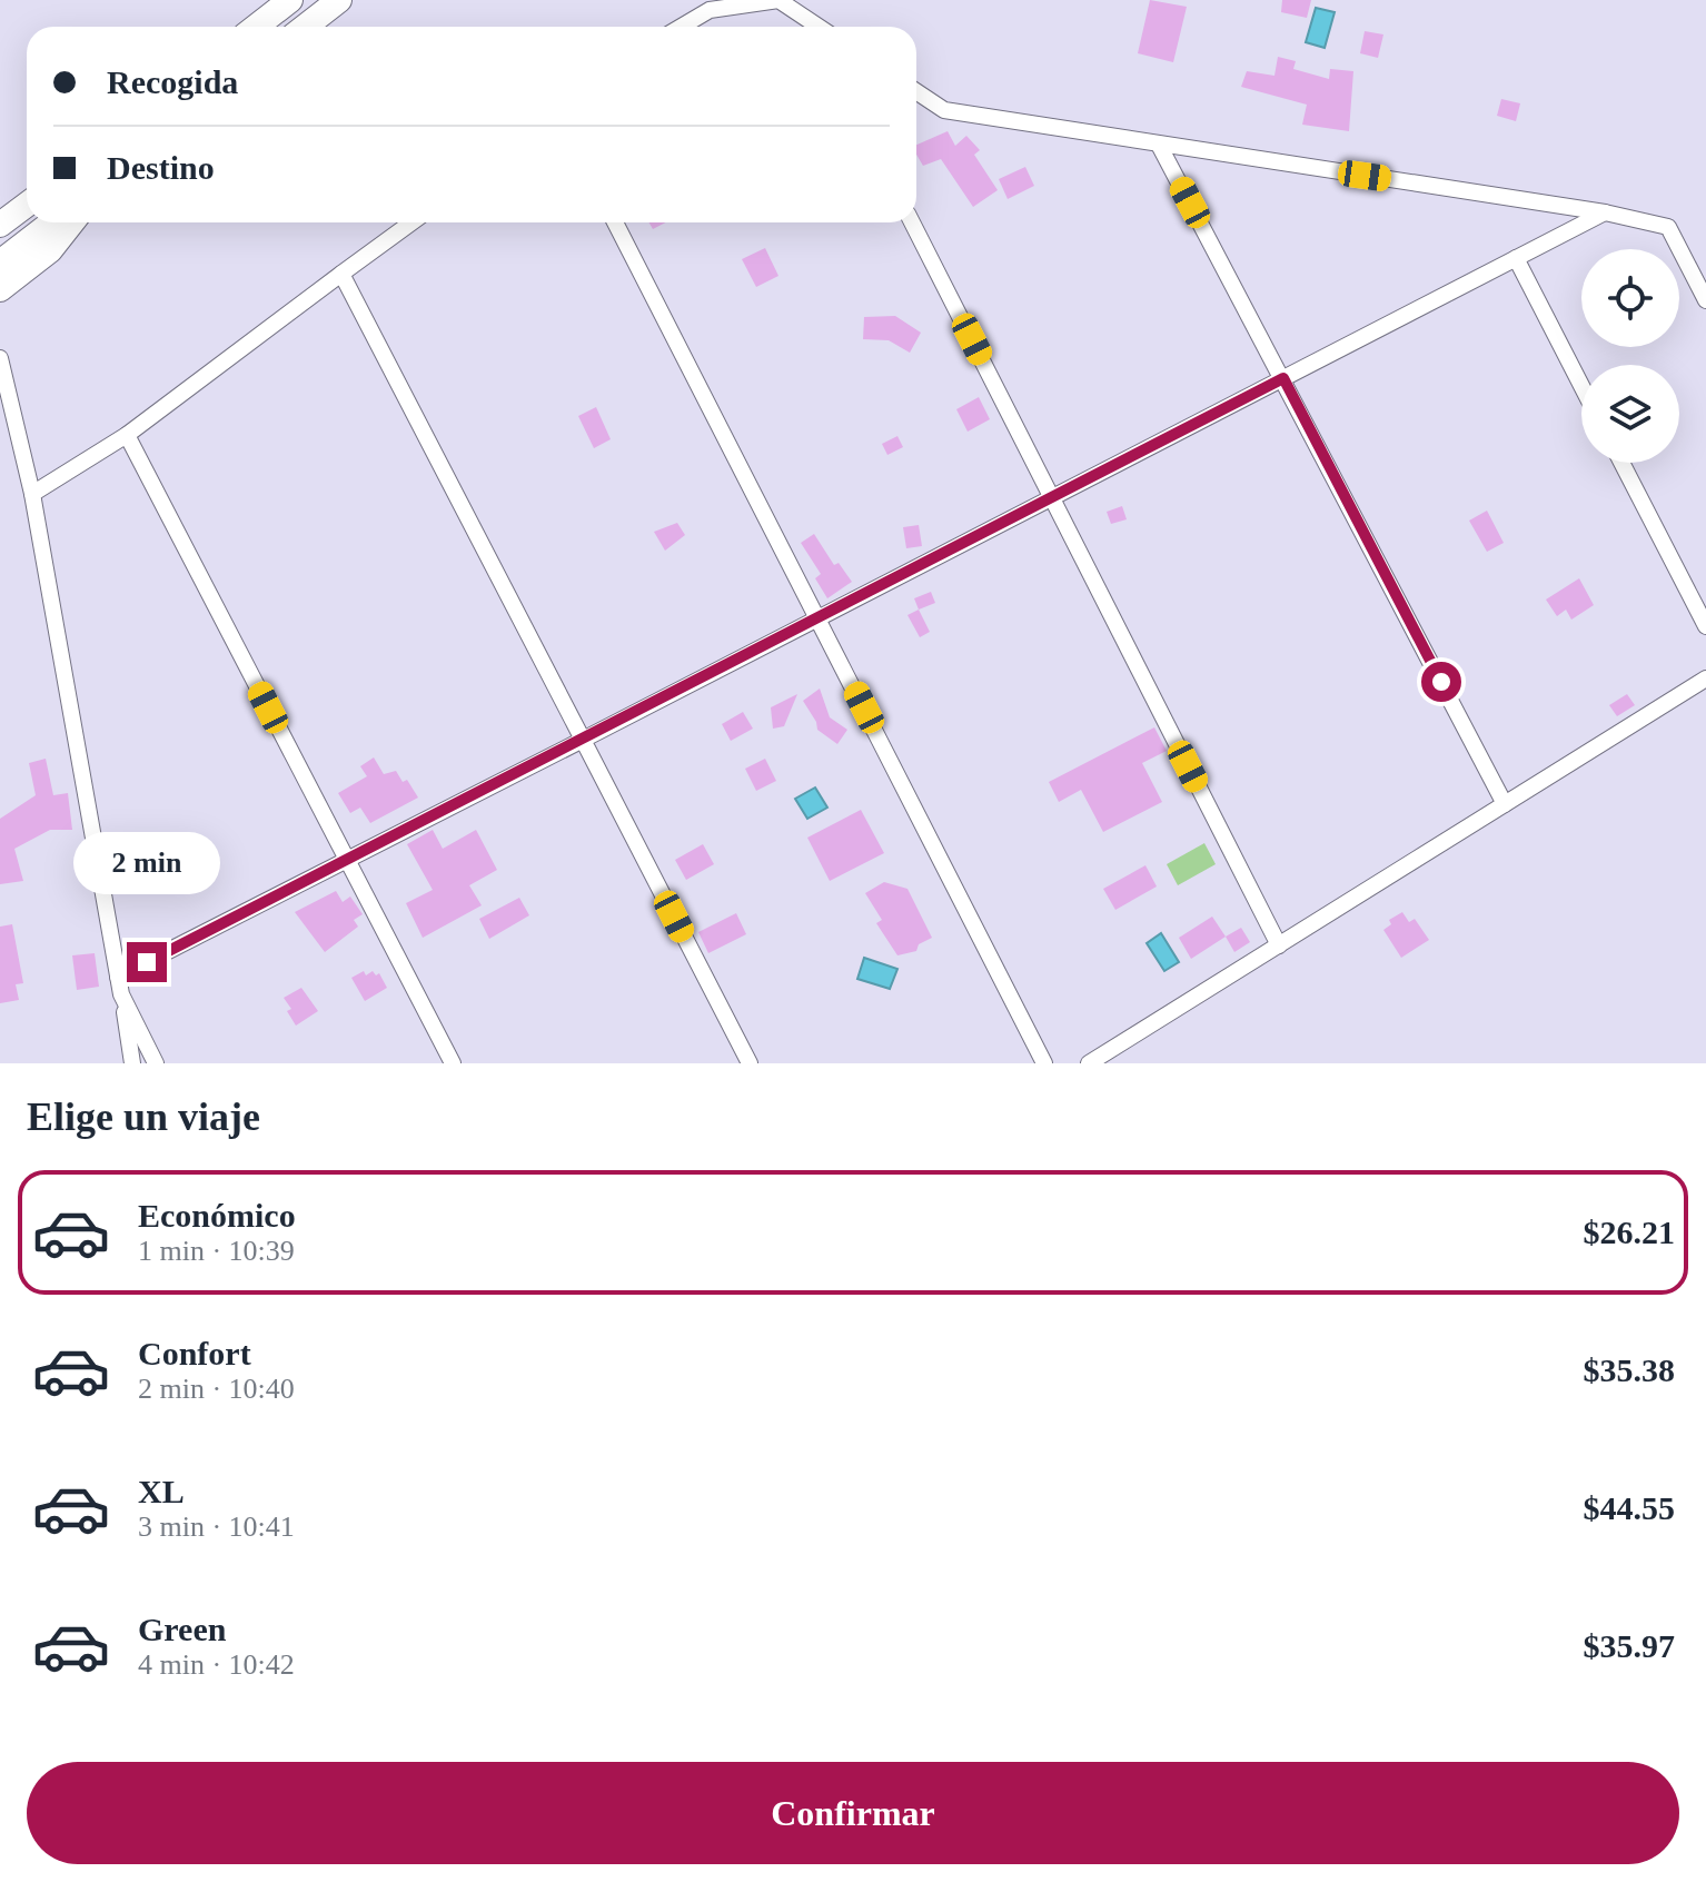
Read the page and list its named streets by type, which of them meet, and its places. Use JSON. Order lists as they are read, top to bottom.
{
  "page": {
    "banner": ["Recogida", "Destino"],
    "bubble": "2 min",
    "heading": "Elige un viaje",
    "list": [
      {
        "name": "Económico",
        "note": "1 min · 10:39",
        "value": "$26.21"
      },
      {
        "name": "Confort",
        "note": "2 min · 10:40",
        "value": "$35.38"
      },
      {
        "name": "XL",
        "note": "3 min · 10:41",
        "value": "$44.55"
      },
      {
        "name": "Green",
        "note": "4 min · 10:42",
        "value": "$35.97"
      }
    ],
    "buttons": "Confirmar"
  }
}
